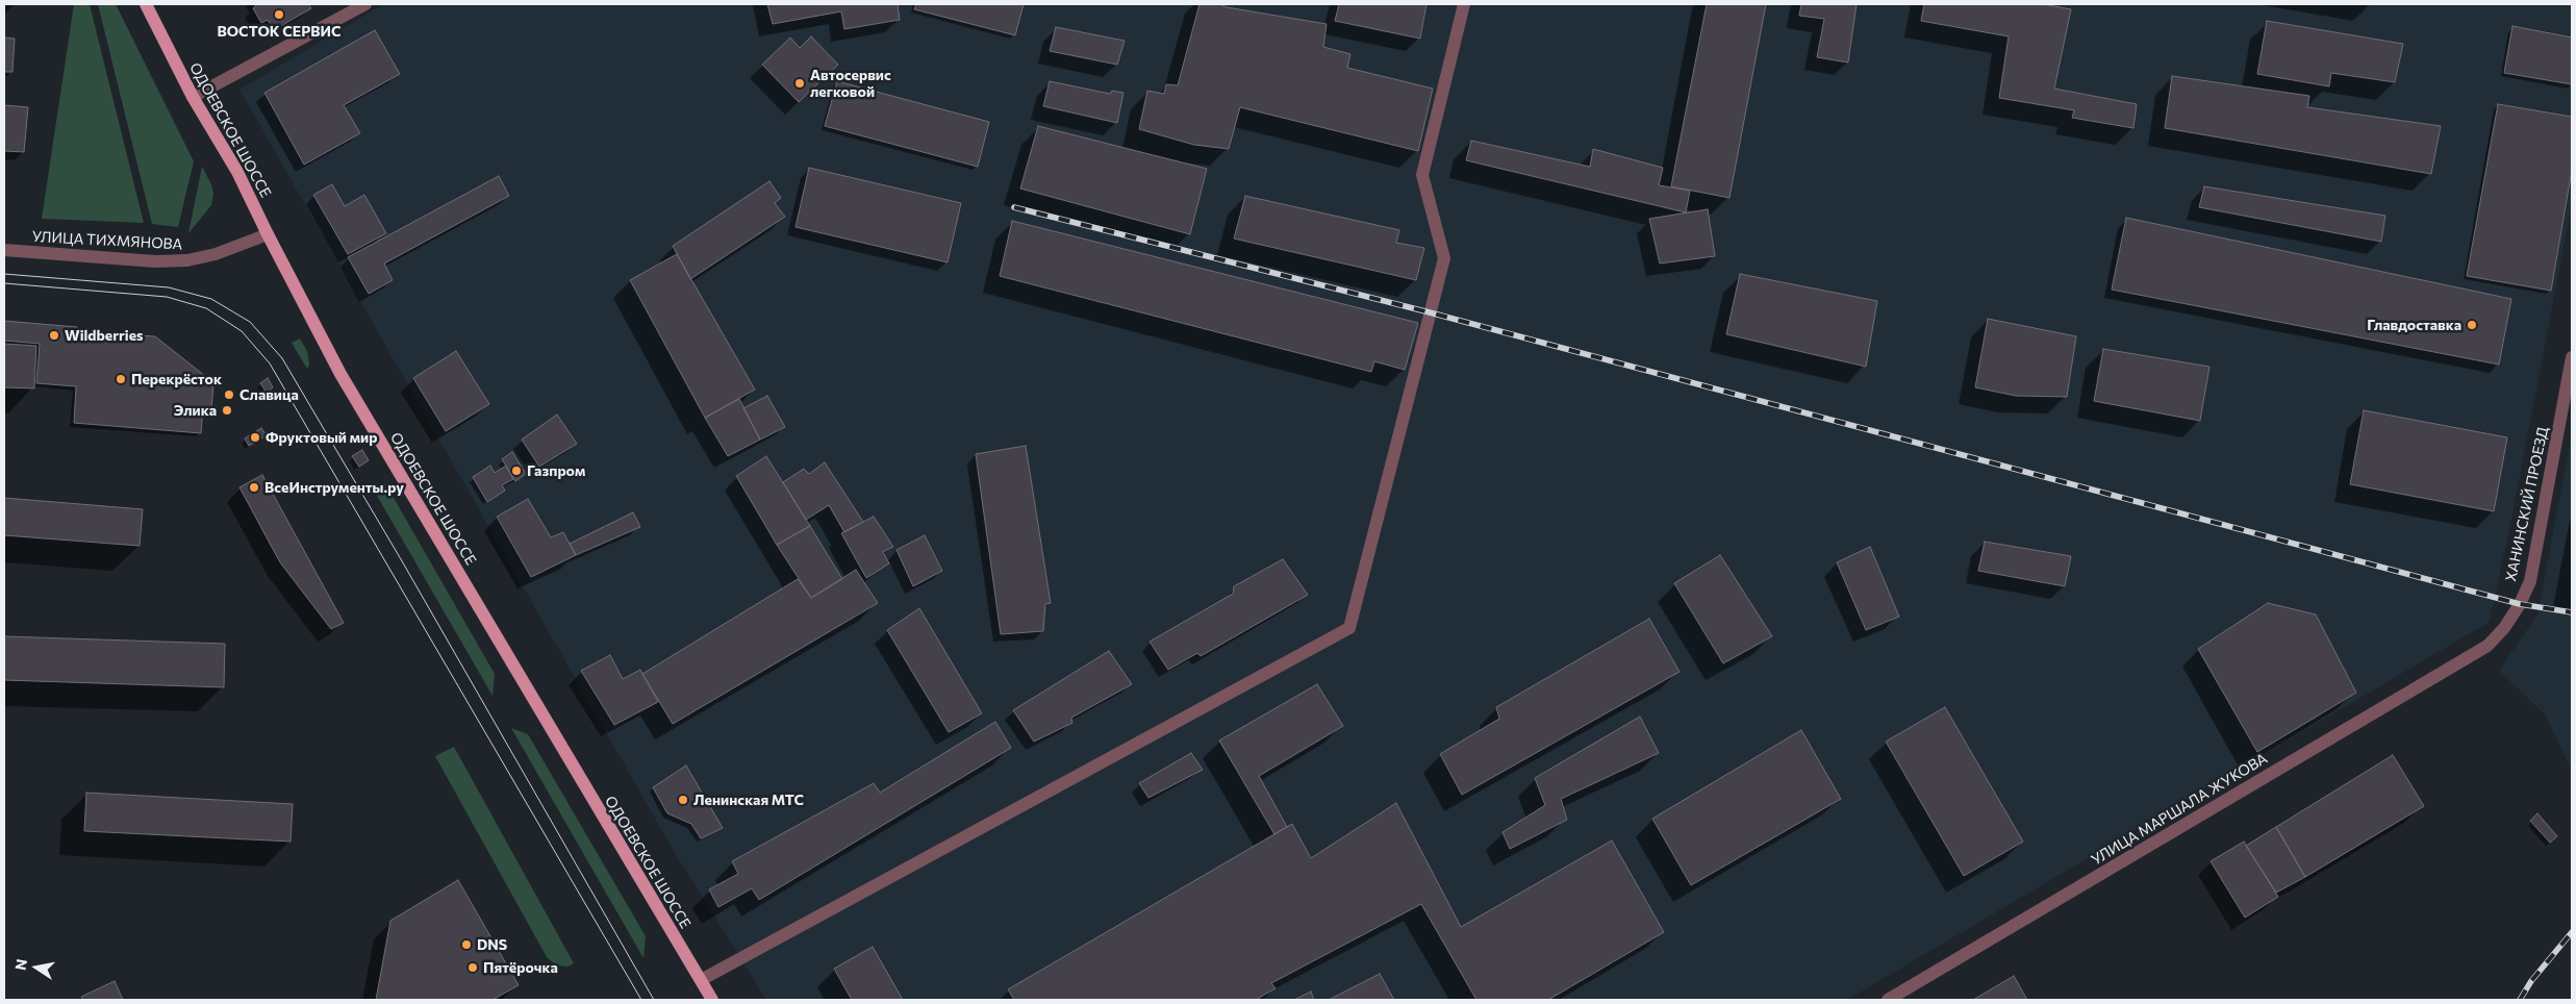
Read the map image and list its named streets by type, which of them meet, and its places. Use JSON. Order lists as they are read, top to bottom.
{
  "streets": {
    "main road": ["ОДОЕВСКОЕ ШОССЕ"],
    "street": ["УЛИЦА ТИХМЯНОВА", "ХАНИНСКИЙ ПРОЕЗД", "УЛИЦА МАРШАЛА ЖУКОВА"]
  },
  "crossings": [
    ["ОДОЕВСКОЕ ШОССЕ", "УЛИЦА ТИХМЯНОВА"],
    ["ХАНИНСКИЙ ПРОЕЗД", "УЛИЦА МАРШАЛА ЖУКОВА"]
  ],
  "places": [
    "ВОСТОК СЕРВИС",
    "Автосервис легковой",
    "Главдоставка",
    "Wildberries",
    "Перекрёсток",
    "Славица",
    "Элика",
    "Фруктовый мир",
    "Газпром",
    "ВсеИнструменты.ру",
    "Ленинская МТС",
    "DNS",
    "Пятёрочка"
  ],
  "north": "left"
}
